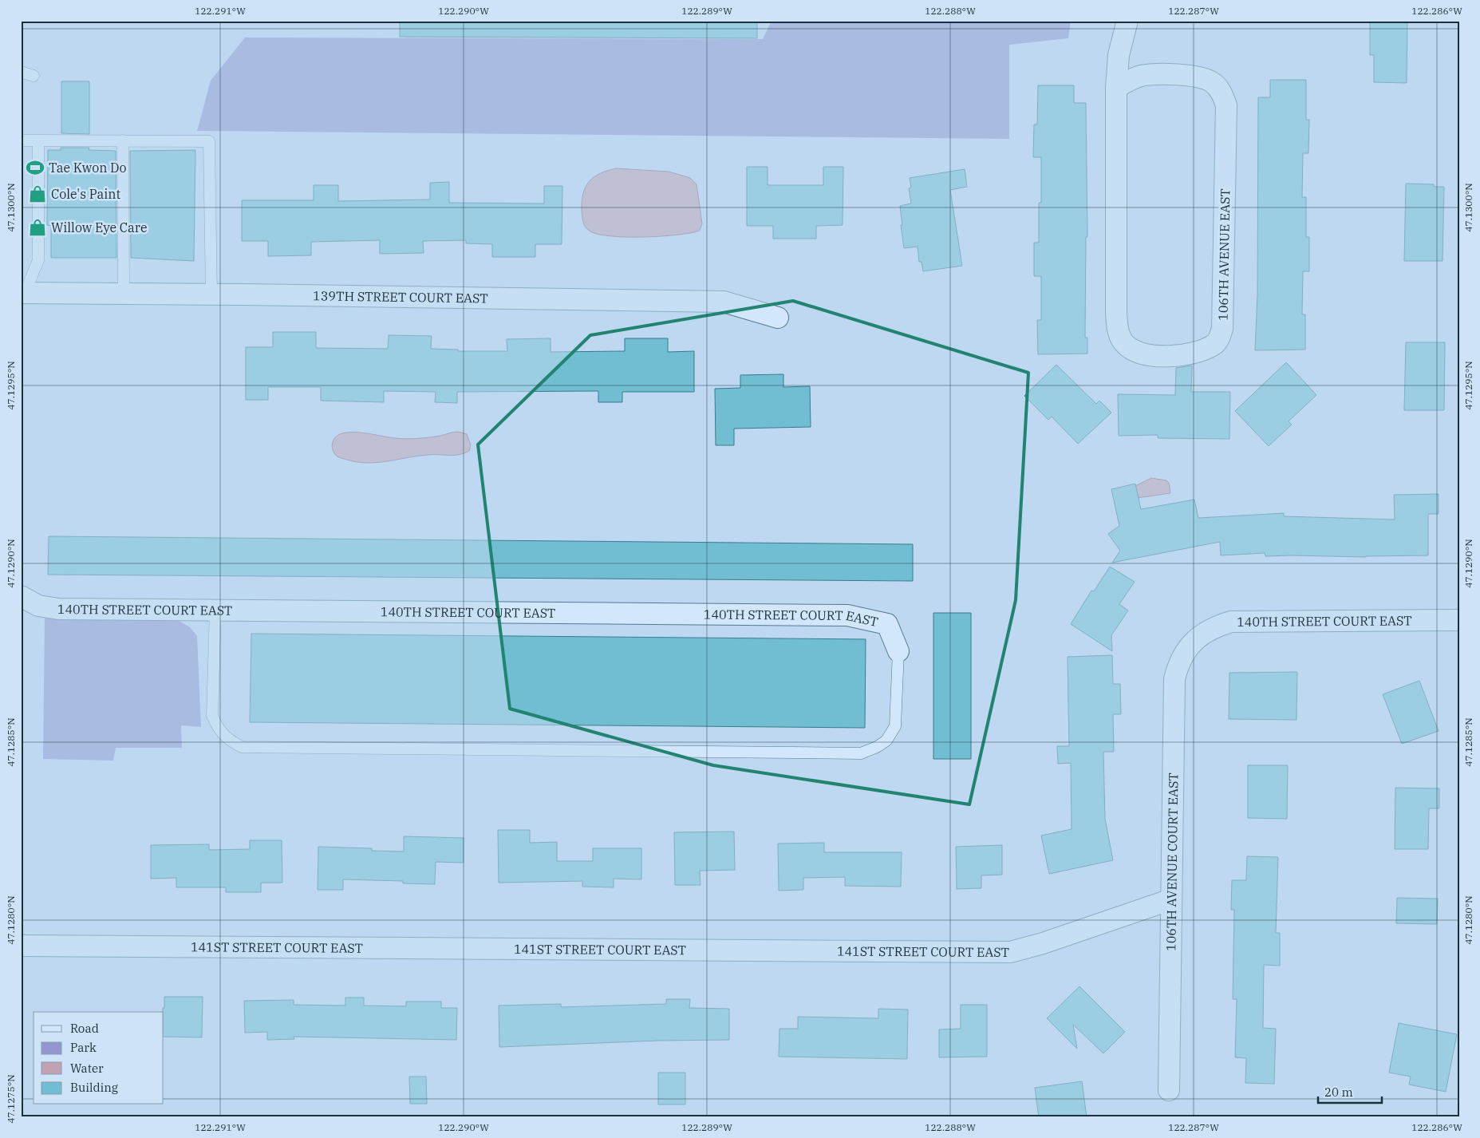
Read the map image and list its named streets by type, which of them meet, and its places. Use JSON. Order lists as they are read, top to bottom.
{
  "streets": {
    "street": [
      "106TH AVENUE EAST",
      "139TH STREET COURT EAST",
      "140TH STREET COURT EAST",
      "106TH AVENUE COURT EAST",
      "141ST STREET COURT EAST"
    ]
  },
  "crossings": [
    ["140TH STREET COURT EAST", "106TH AVENUE COURT EAST"],
    ["106TH AVENUE COURT EAST", "141ST STREET COURT EAST"]
  ],
  "places": {
    "sports": ["Tae Kwon Do"],
    "shop": ["Cole's Paint", "Willow Eye Care"]
  },
  "legend": [
    "Road",
    "Park",
    "Water",
    "Building"
  ],
  "scale_bar": "20 m",
  "coordinates": [
    "122.291°W",
    "122.290°W",
    "122.289°W",
    "122.288°W",
    "122.287°W",
    "122.286°W",
    "47.1300°N",
    "47.1295°N",
    "47.1290°N",
    "47.1285°N",
    "47.1280°N",
    "47.1275°N"
  ]
}
